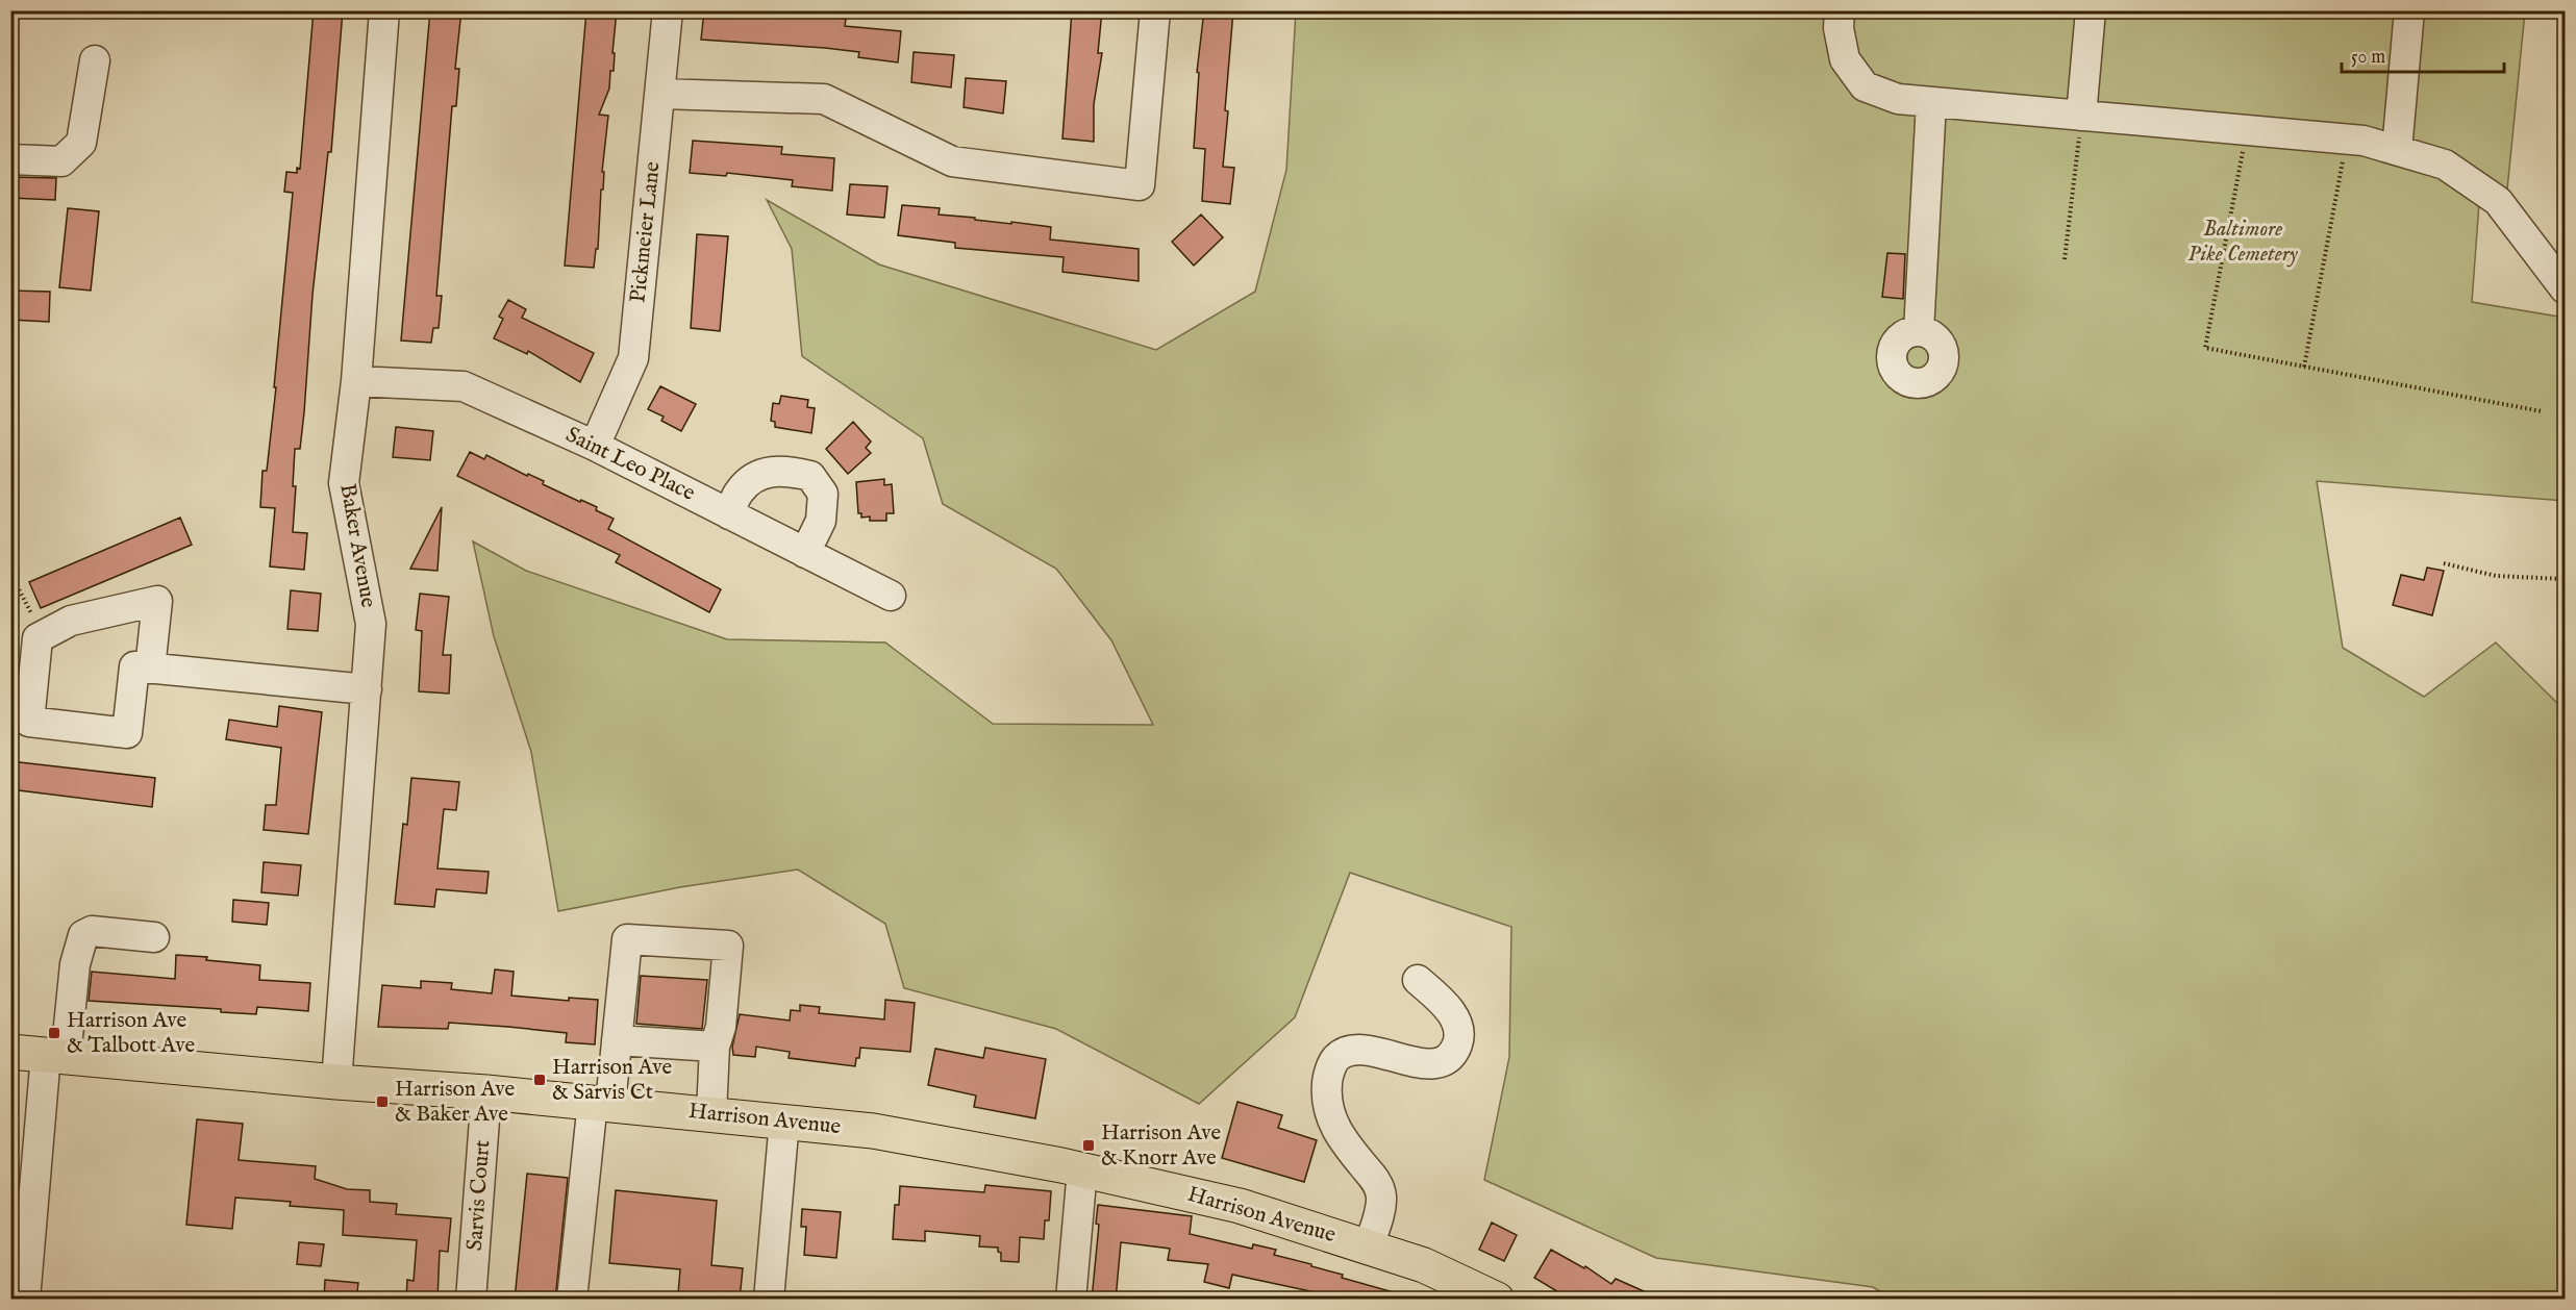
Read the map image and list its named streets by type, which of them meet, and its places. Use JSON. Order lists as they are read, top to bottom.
{
  "streets": {
    "main road": ["Harrison Avenue"],
    "street": [
      "Pickmeier Lane",
      "Saint Leo Place",
      "Baker Avenue",
      "Sarvis Court"
    ]
  },
  "crossings": [
    ["Pickmeier Lane", "Saint Leo Place"],
    ["Saint Leo Place", "Baker Avenue"],
    ["Baker Avenue", "Harrison Avenue"],
    ["Harrison Avenue", "Sarvis Court"]
  ],
  "parks": ["Baltimore Pike Cemetery"],
  "places": {
    "transit": [
      "Harrison Ave & Talbott Ave",
      "Harrison Ave & Sarvis Ct",
      "Harrison Ave & Baker Ave",
      "Harrison Ave & Knorr Ave"
    ]
  },
  "scale_bar": "50 m"
}
